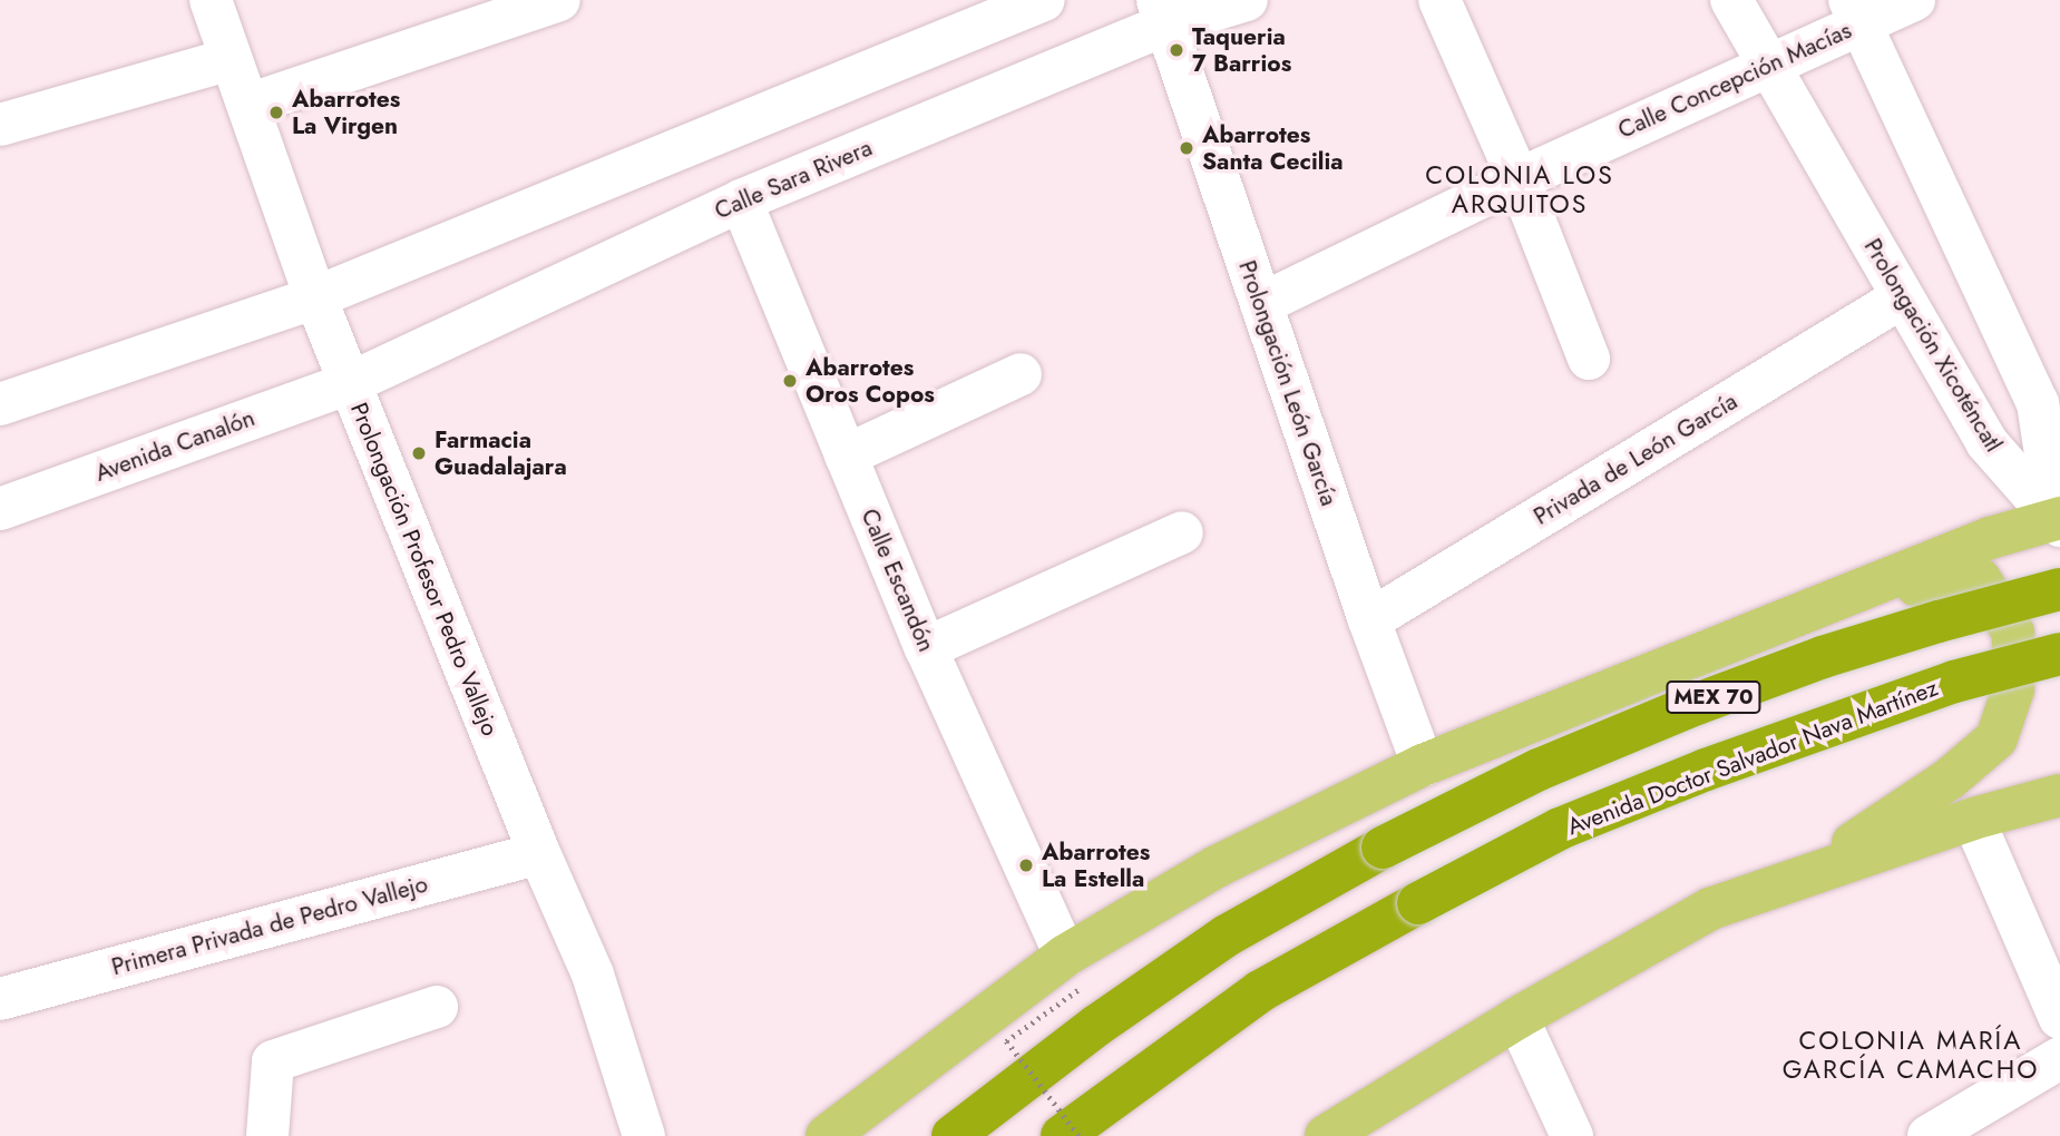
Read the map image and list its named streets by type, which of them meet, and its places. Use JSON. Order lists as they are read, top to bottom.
{
  "streets": {
    "highway": ["MEX 70", "Avenida Doctor Salvador Nava Martínez"],
    "street": [
      "Calle Concepción Macías",
      "Calle Sara Rivera",
      "Prolongación Xicoténcatl",
      "Prolongación León García",
      "Avenida Canalón",
      "Privada de León García",
      "Prolongación Profesor Pedro Vallejo",
      "Calle Escandón",
      "Primera Privada de Pedro Vallejo"
    ]
  },
  "crossings": [
    ["Calle Concepción Macías", "Prolongación Xicoténcatl"],
    ["Calle Concepción Macías", "Prolongación León García"],
    ["Calle Sara Rivera", "Prolongación León García"],
    ["Calle Sara Rivera", "Avenida Canalón"],
    ["Calle Sara Rivera", "Prolongación Profesor Pedro Vallejo"],
    ["Calle Sara Rivera", "Calle Escandón"],
    ["Prolongación Xicoténcatl", "Privada de León García"],
    ["Prolongación León García", "Privada de León García"],
    ["Avenida Canalón", "Prolongación Profesor Pedro Vallejo"],
    ["Prolongación Profesor Pedro Vallejo", "Primera Privada de Pedro Vallejo"],
    ["Calle Escandón", "MEX 70"]
  ],
  "districts": ["COLONIA LOS ARQUITOS", "COLONIA MARÍA GARCÍA CAMACHO"],
  "places": [
    "Taqueria 7 Barrios",
    "Abarrotes La Virgen",
    "Abarrotes Santa Cecilia",
    "Abarrotes Oros Copos",
    "Farmacia Guadalajara",
    "Abarrotes La Estella"
  ]
}
